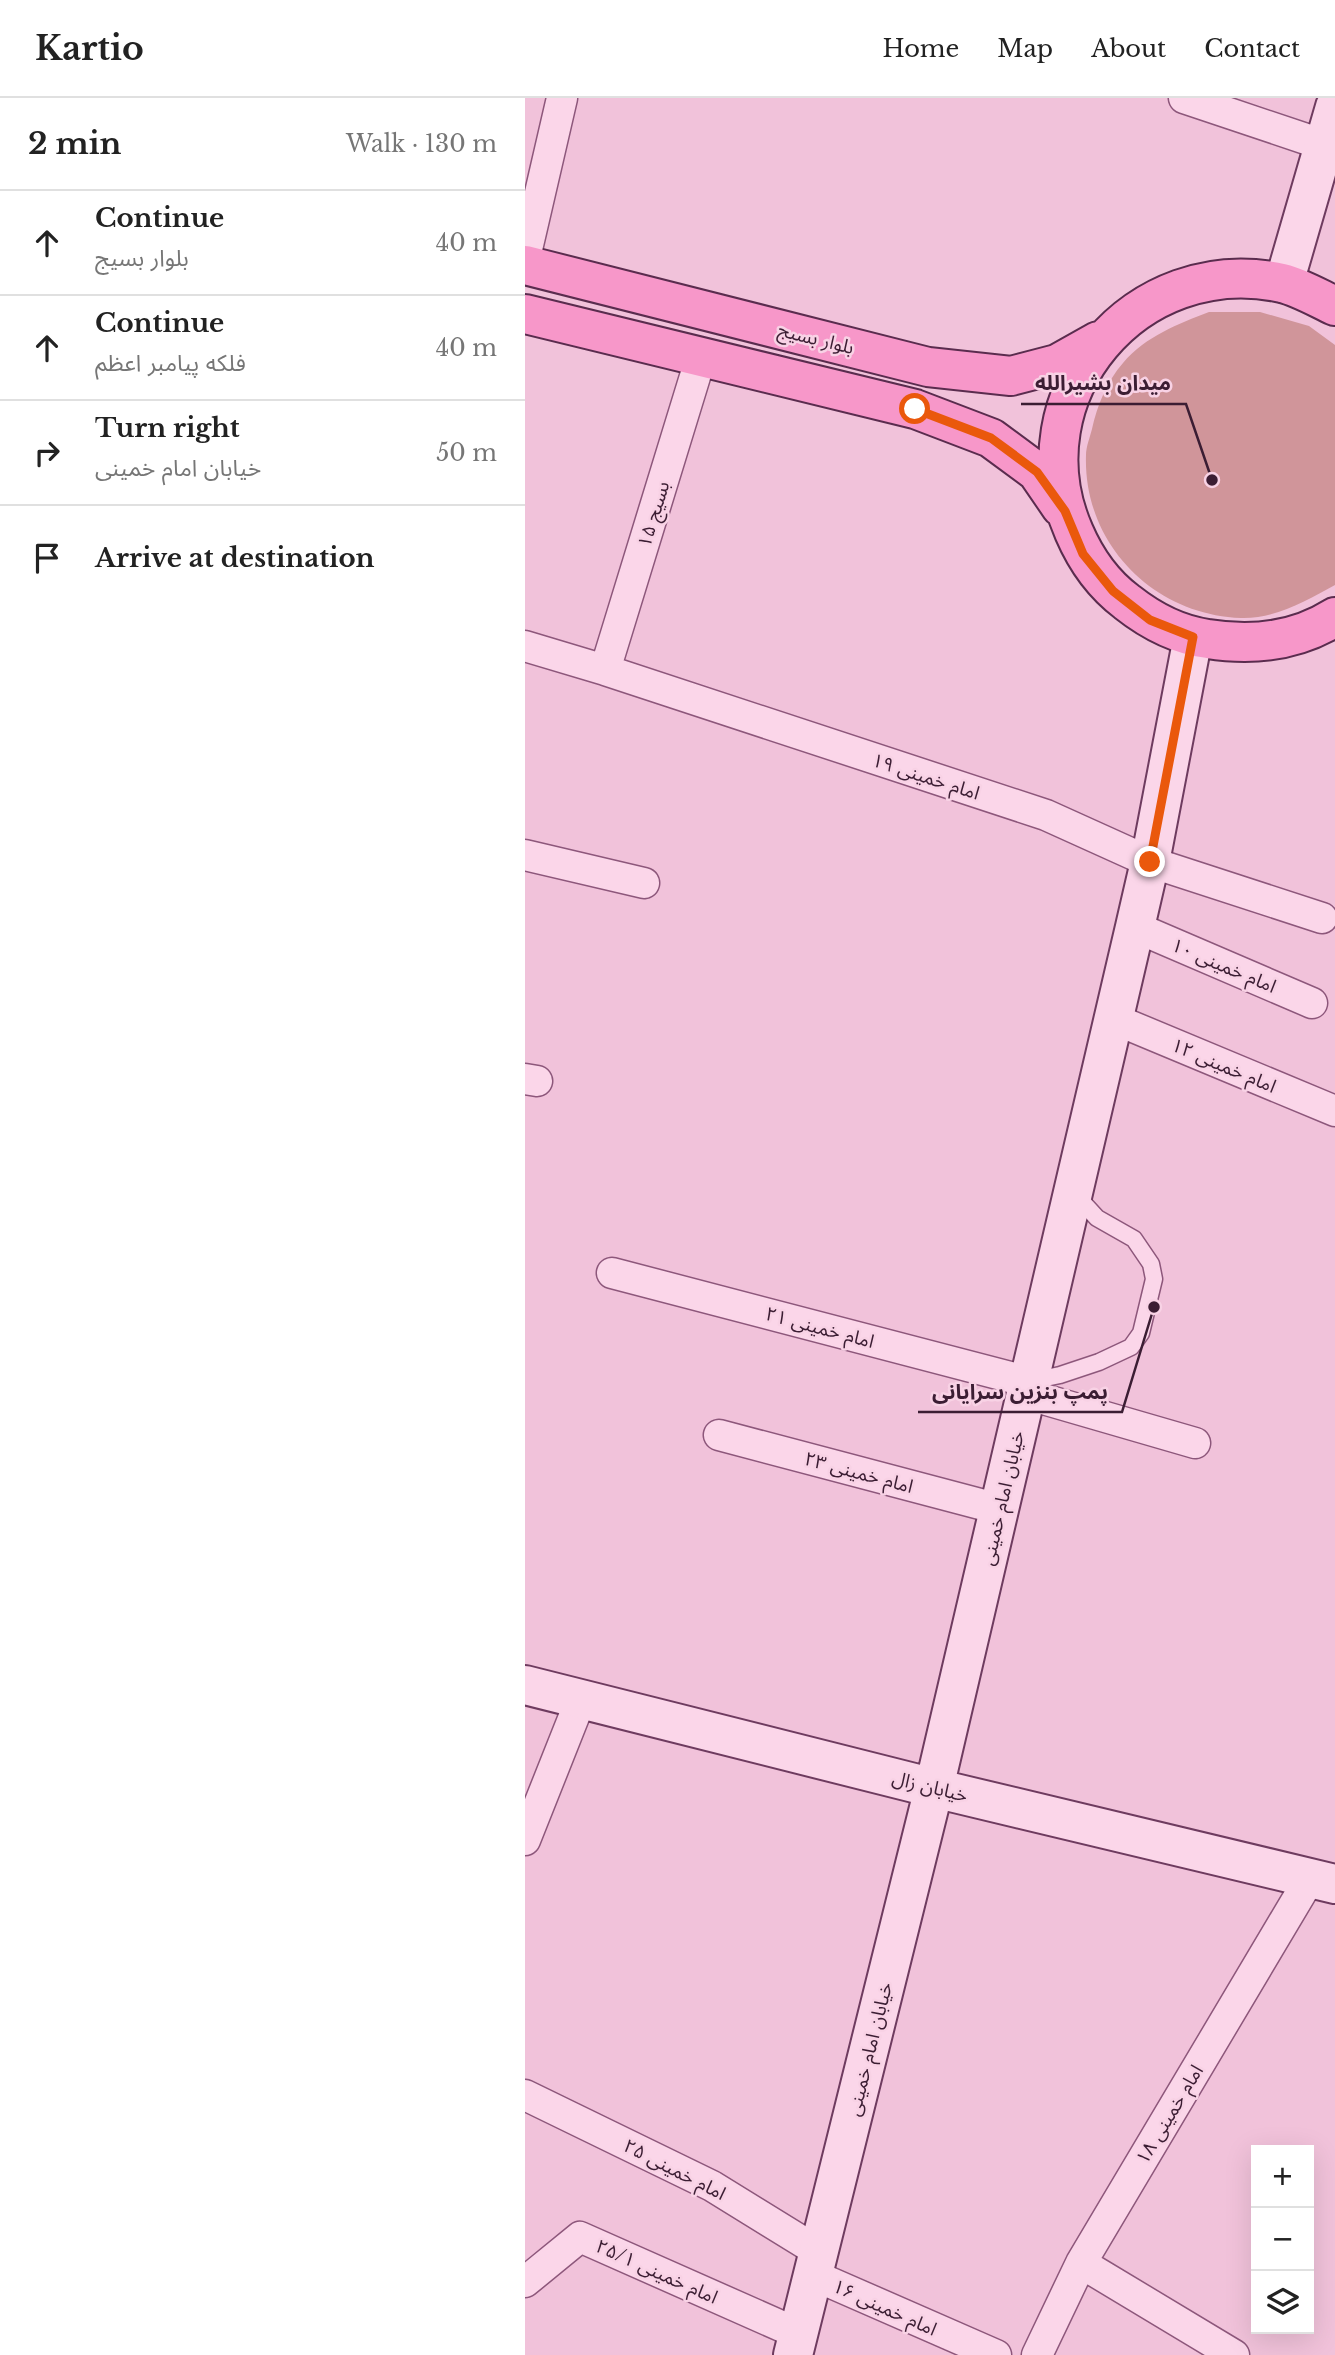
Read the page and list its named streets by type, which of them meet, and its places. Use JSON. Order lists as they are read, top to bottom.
{
  "streets": {
    "main road": ["بلوار بسیج", "خیابان امام خمینی", "خیابان زال"],
    "street": [
      "بسیج ۱۵",
      "امام خمینی ۱۹",
      "امام خمینی ۱۰",
      "امام خمینی ۱۲",
      "امام خمینی ۲۱",
      "امام خمینی ۲۳",
      "امام خمینی ۱۸",
      "امام خمینی ۲۵",
      "امام خمینی ۲۵/۱",
      "امام خمینی ۱۶"
    ]
  },
  "crossings": [
    ["بسیج ۱۵", "امام خمینی ۱۹"],
    ["امام خمینی ۱۹", "خیابان امام خمینی"],
    ["امام خمینی ۱۰", "خیابان امام خمینی"],
    ["امام خمینی ۱۲", "خیابان امام خمینی"],
    ["امام خمینی ۲۱", "خیابان امام خمینی"],
    ["امام خمینی ۲۳", "خیابان امام خمینی"],
    ["خیابان امام خمینی", "خیابان زال"],
    ["خیابان امام خمینی", "امام خمینی ۲۵"],
    ["خیابان امام خمینی", "امام خمینی ۲۵/۱"],
    ["خیابان امام خمینی", "امام خمینی ۱۶"],
    ["خیابان زال", "امام خمینی ۱۸"],
    ["امام خمینی ۲۵", "امام خمینی ۱۶"]
  ],
  "places": ["میدان بشیرالله", "پمپ بنزین سرایانی"],
  "page": {
    "header": "Kartio",
    "nav": [
      "Home",
      "Map",
      "About",
      "Contact"
    ],
    "heading": ["2 min", "Walk · 130 m"],
    "list": [
      ["Continue", "بلوار بسیج", "40 m"],
      ["Continue", "فلکه پیامبر اعظم", "40 m"],
      ["Turn right", "خیابان امام خمینی", "50 m"],
      "Arrive at destination"
    ],
    "map_buttons": ["+", "−"]
  }
}
